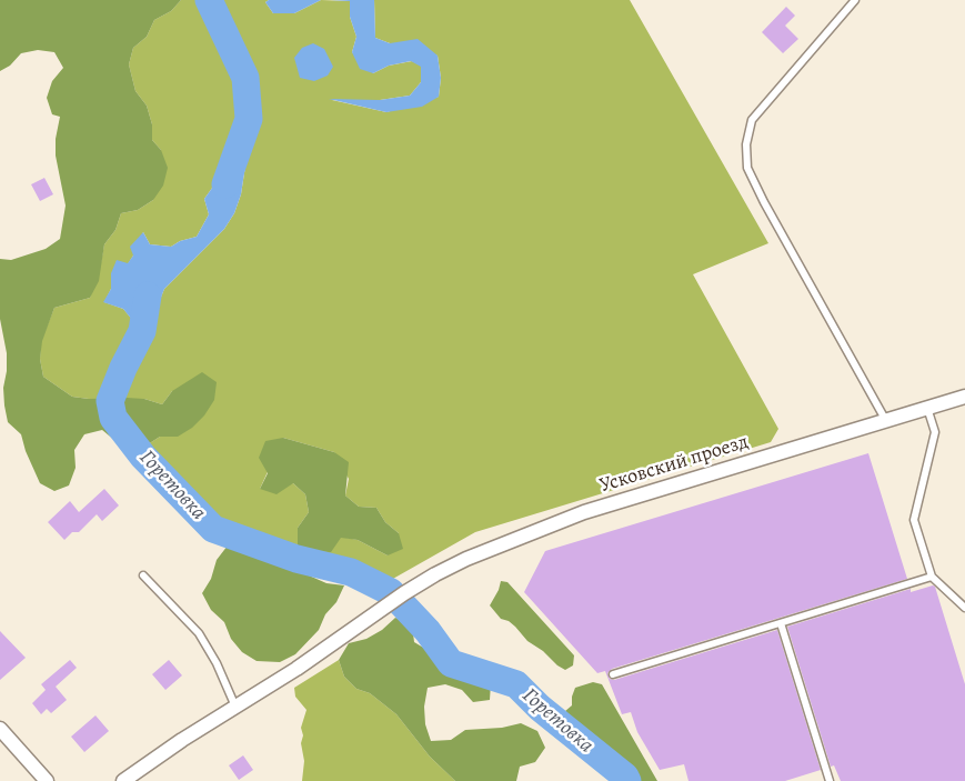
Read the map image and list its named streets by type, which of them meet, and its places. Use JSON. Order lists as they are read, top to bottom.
{
  "streets": {
    "street": ["Усковский проезд"]
  },
  "water": ["Горетовка"]
}
